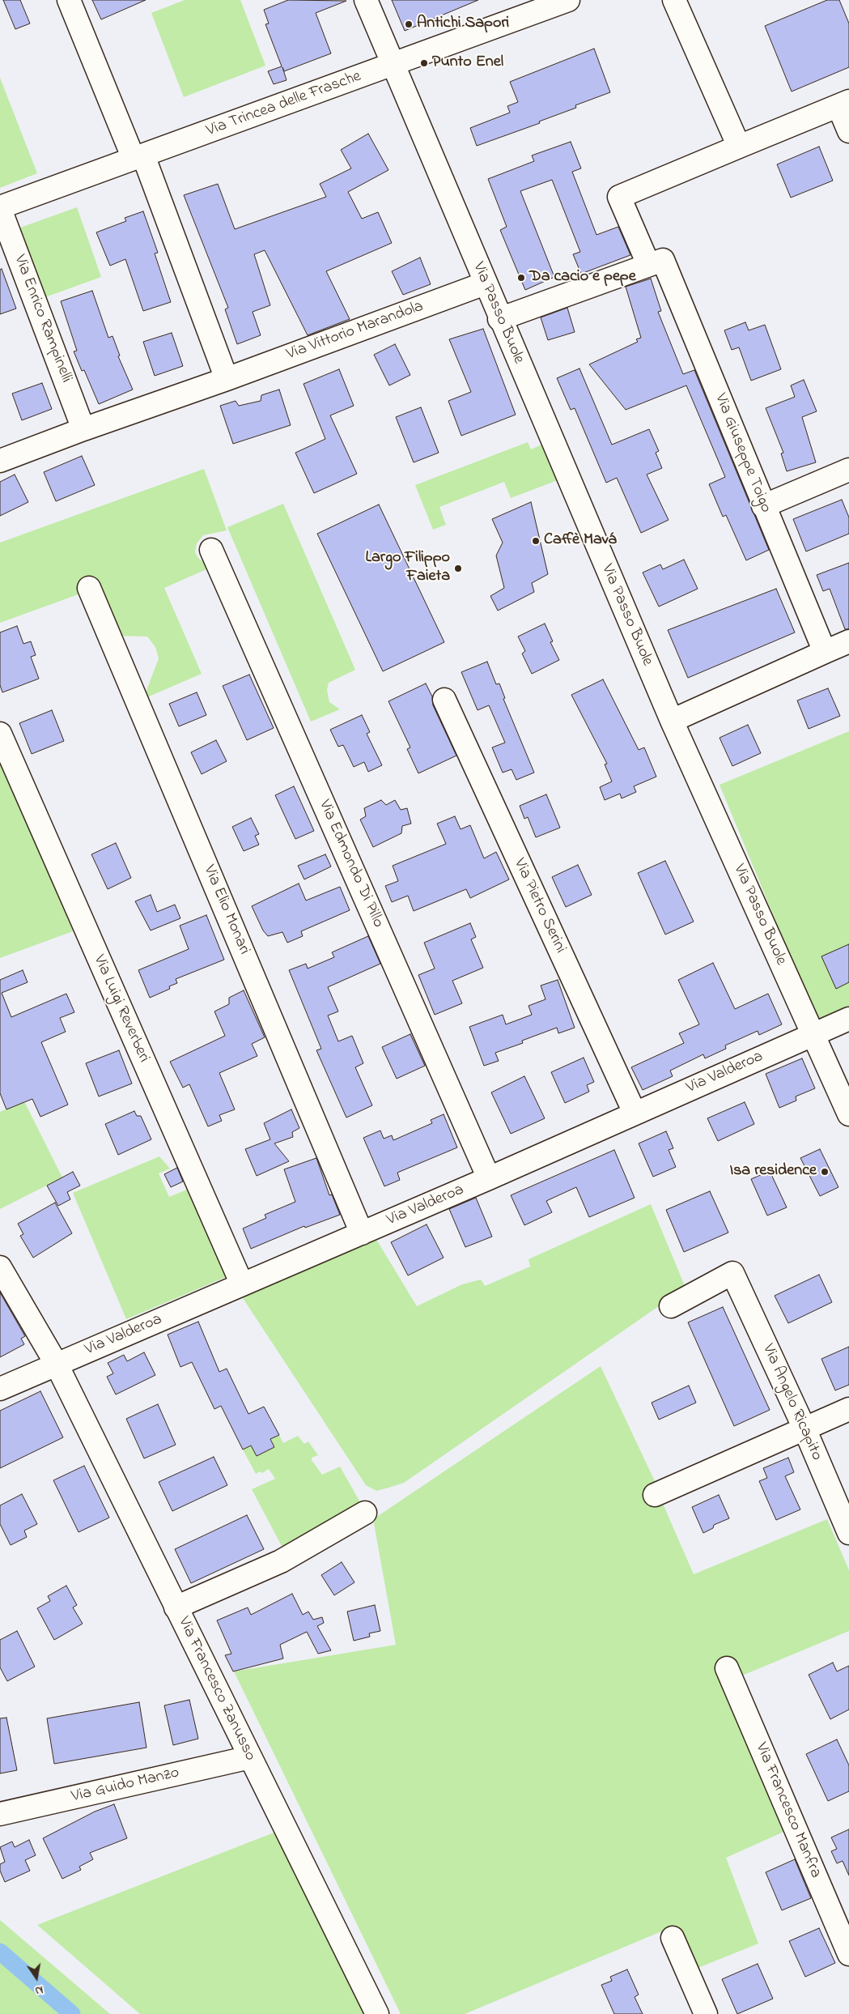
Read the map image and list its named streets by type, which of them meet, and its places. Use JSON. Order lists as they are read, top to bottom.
{
  "streets": {
    "street": [
      "Via Trincea delle Frasche",
      "Via Passo Buole",
      "Via Enrico Rampinelli",
      "Via Vittorio Marandola",
      "Via Giuseppe Toigo",
      "Via Edmondo Di Pillo",
      "Via Pietro Serini",
      "Via Elio Monari",
      "Via Luigi Reverberi",
      "Via Valderoa",
      "Via Angelo Ricapito",
      "Via Francesco Zanusso",
      "Via Guido Manzo",
      "Via Francesco Manfra"
    ]
  },
  "crossings": [
    ["Via Trincea delle Frasche", "Via Passo Buole"],
    ["Via Trincea delle Frasche", "Via Enrico Rampinelli"],
    ["Via Passo Buole", "Via Vittorio Marandola"],
    ["Via Passo Buole", "Via Giuseppe Toigo"],
    ["Via Passo Buole", "Via Valderoa"],
    ["Via Enrico Rampinelli", "Via Vittorio Marandola"],
    ["Via Edmondo Di Pillo", "Via Valderoa"],
    ["Via Pietro Serini", "Via Valderoa"],
    ["Via Elio Monari", "Via Valderoa"],
    ["Via Luigi Reverberi", "Via Valderoa"],
    ["Via Valderoa", "Via Francesco Zanusso"],
    ["Via Francesco Zanusso", "Via Guido Manzo"]
  ],
  "places": [
    "Antichi Sapori",
    "Punto Enel",
    "Da cacio e pepe",
    "Caffè Mavá",
    "Largo Filippo Faieta",
    "Isa residence"
  ],
  "north": "bottom"
}
